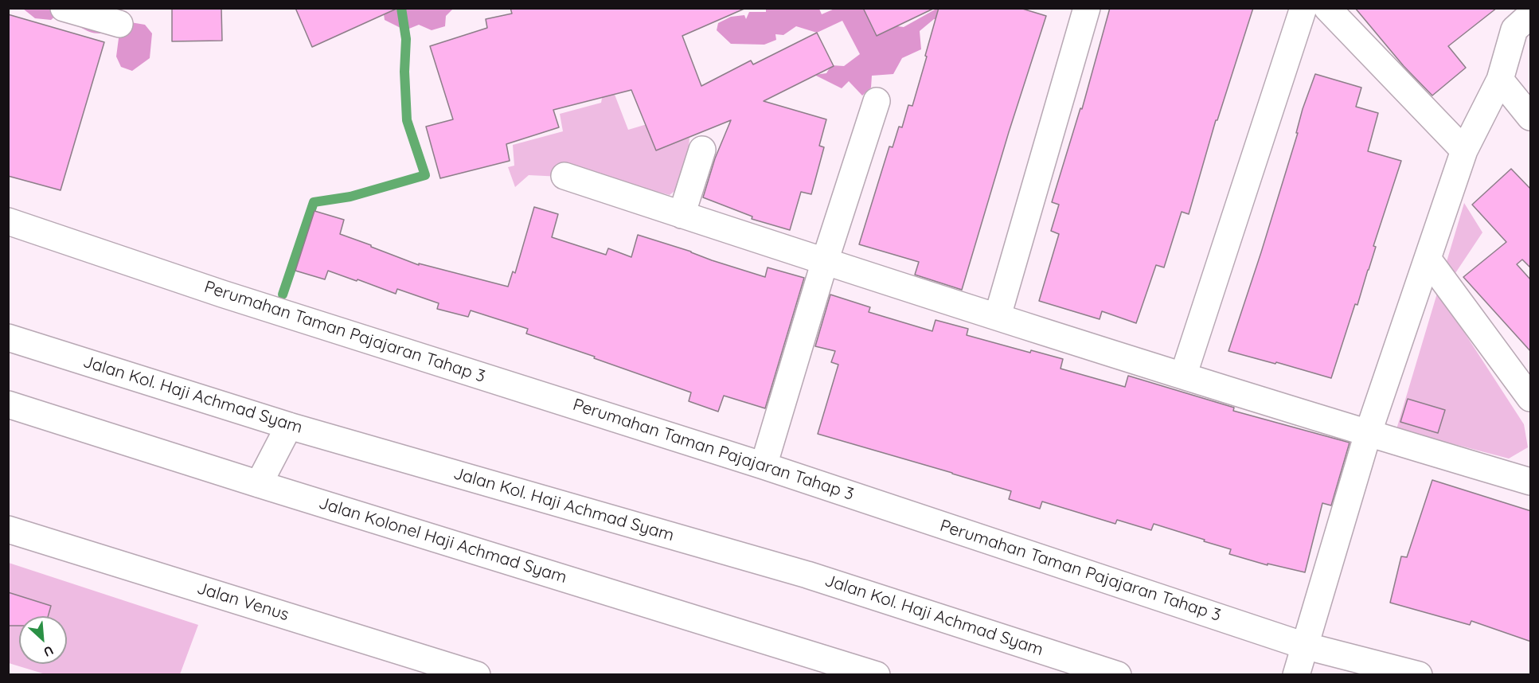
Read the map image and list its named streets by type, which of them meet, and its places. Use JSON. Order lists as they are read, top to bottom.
{
  "streets": {
    "street": [
      "Perumahan Taman Pajajaran Tahap 3",
      "Jalan Kol. Haji Achmad Syam",
      "Jalan Kolonel Haji Achmad Syam",
      "Jalan Venus"
    ]
  },
  "north": "bottom right"
}
